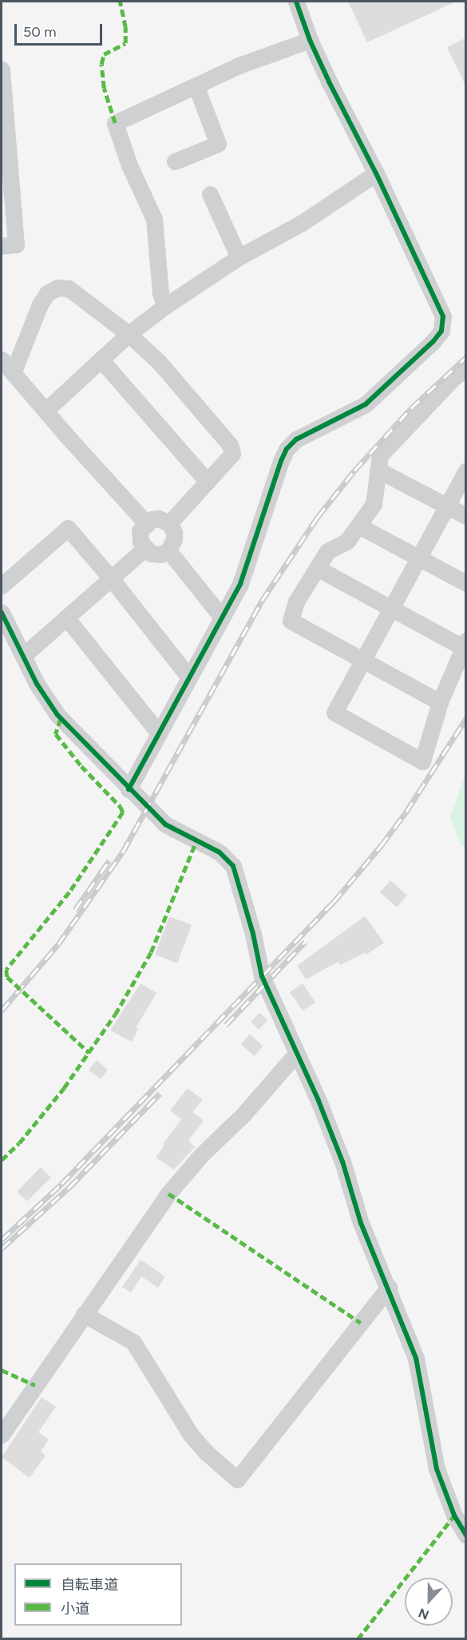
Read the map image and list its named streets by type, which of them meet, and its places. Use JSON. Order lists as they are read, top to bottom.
{
  "legend": ["自転車道", "小道"],
  "scale_bar": "50 m",
  "north": "bottom"
}
